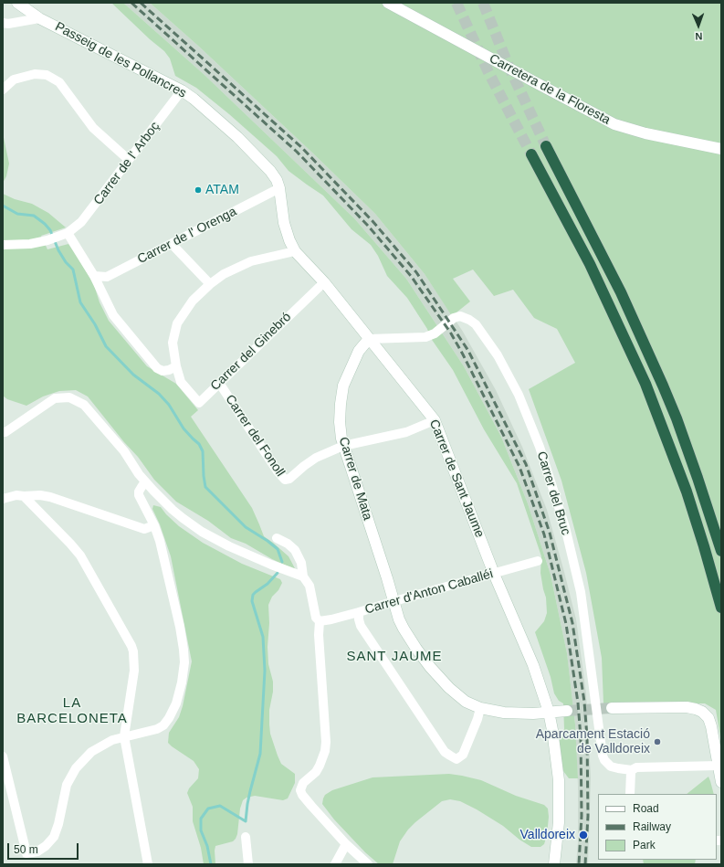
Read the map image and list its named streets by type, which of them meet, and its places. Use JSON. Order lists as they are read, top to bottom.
{
  "streets": {
    "street": [
      "Passeig de les Pollancres",
      "Carretera de la Floresta",
      "Carrer de l' Arboç",
      "Carrer de l' Orenga",
      "Carrer del Ginebró",
      "Carrer del Fonoll",
      "Carrer de Mata",
      "Carrer de Sant Jaume",
      "Carrer del Bruc",
      "Carrer d'Anton Caballéi"
    ]
  },
  "crossings": [
    ["Passeig de les Pollancres", "Carrer de l' Arboç"],
    ["Passeig de les Pollancres", "Carrer de l' Orenga"],
    ["Passeig de les Pollancres", "Carrer del Ginebró"],
    ["Passeig de les Pollancres", "Carrer de Sant Jaume"],
    ["Carrer del Ginebró", "Carrer del Fonoll"],
    ["Carrer del Ginebró", "Carrer de Sant Jaume"],
    ["Carrer del Fonoll", "Carrer de Mata"],
    ["Carrer del Fonoll", "Carrer de Sant Jaume"],
    ["Carrer de Mata", "Carrer de Sant Jaume"],
    ["Carrer de Mata", "Carrer del Bruc"],
    ["Carrer de Mata", "Carrer d'Anton Caballéi"],
    ["Carrer de Sant Jaume", "Carrer del Bruc"],
    ["Carrer de Sant Jaume", "Carrer d'Anton Caballéi"]
  ],
  "districts": ["SANT JAUME", "LA BARCELONETA"],
  "places": ["ATAM", "Aparcament Estació de Valldoreix", "Valldoreix"],
  "legend": ["Road", "Railway", "Park"],
  "scale_bar": "50 m",
  "north": "bottom"
}
